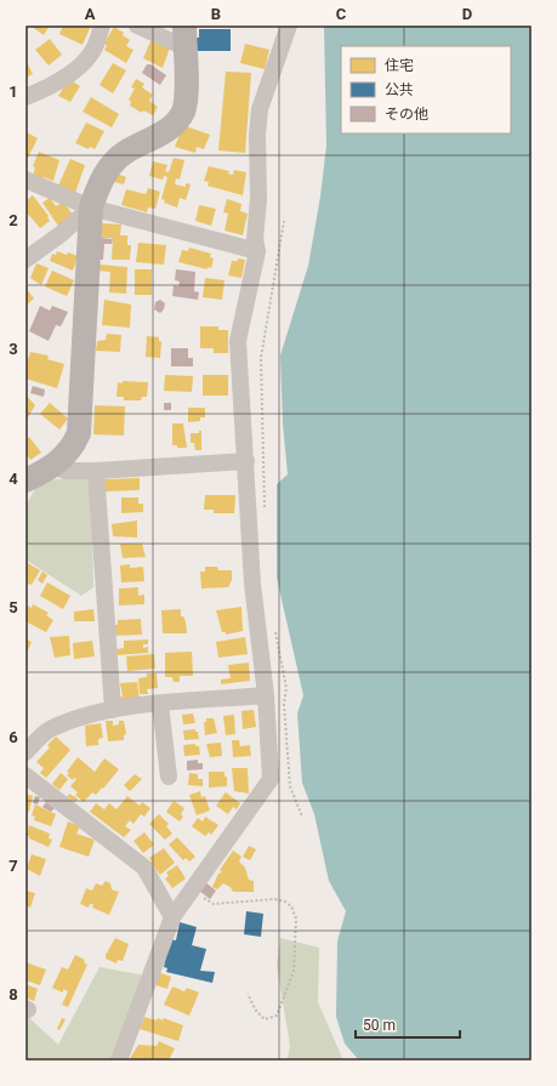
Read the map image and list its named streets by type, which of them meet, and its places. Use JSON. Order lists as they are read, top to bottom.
{
  "legend": ["住宅", "公共", "その他"],
  "scale_bar": "50 m",
  "grid": {
    "columns": [
      "A",
      "B",
      "C",
      "D"
    ],
    "rows": [
      "1",
      "2",
      "3",
      "4",
      "5",
      "6",
      "7",
      "8"
    ]
  }
}
